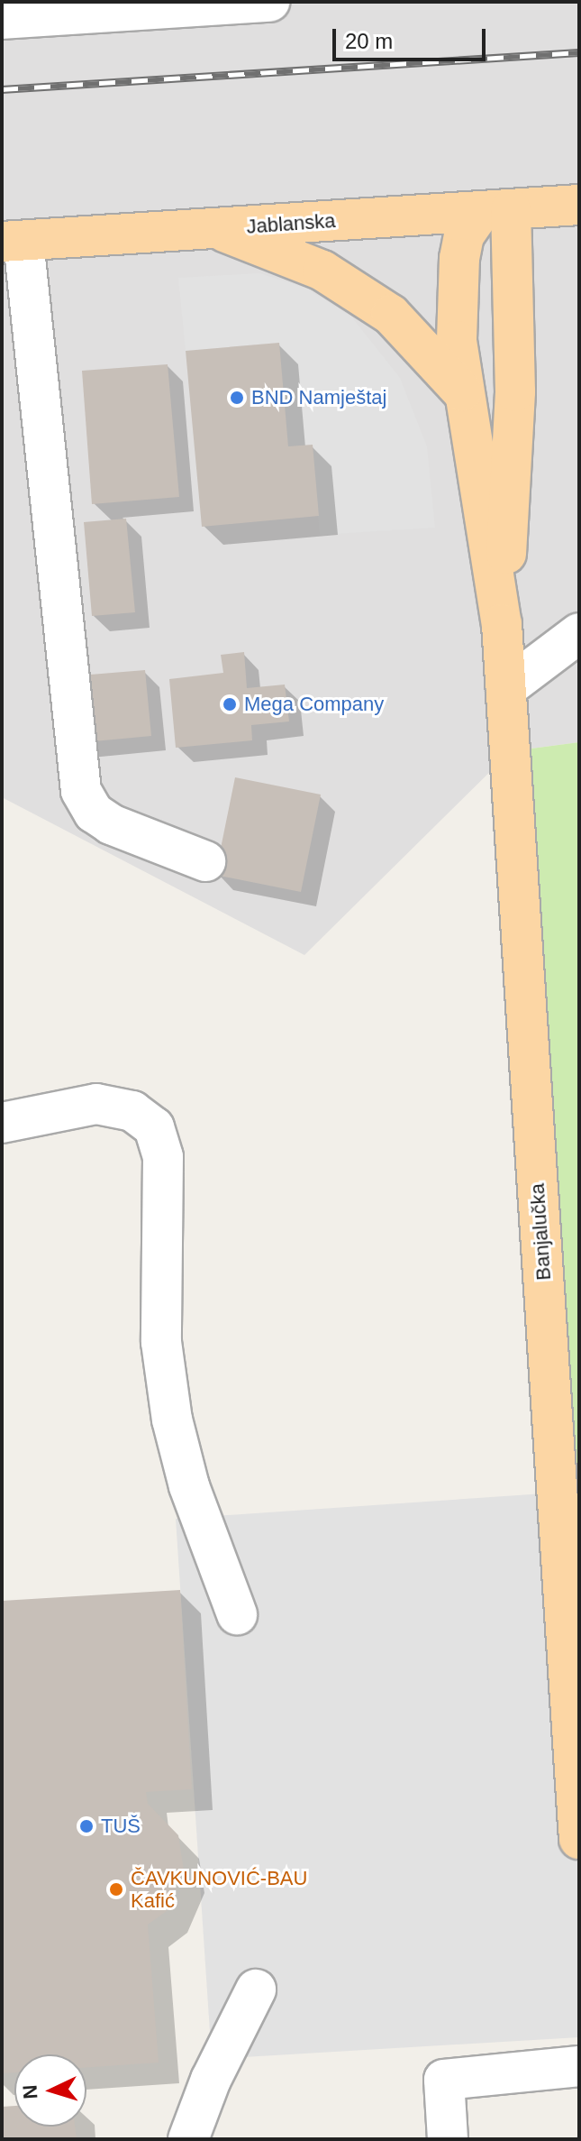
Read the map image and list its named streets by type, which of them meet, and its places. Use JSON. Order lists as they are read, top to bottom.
{
  "streets": {
    "main road": ["Jablanska", "Banjalučka"]
  },
  "places": [
    "BND Namještaj",
    "Mega Company",
    "TUŠ",
    "ČAVKUNOVIĆ-BAU Kafić"
  ],
  "scale_bar": "20 m",
  "north": "left"
}
